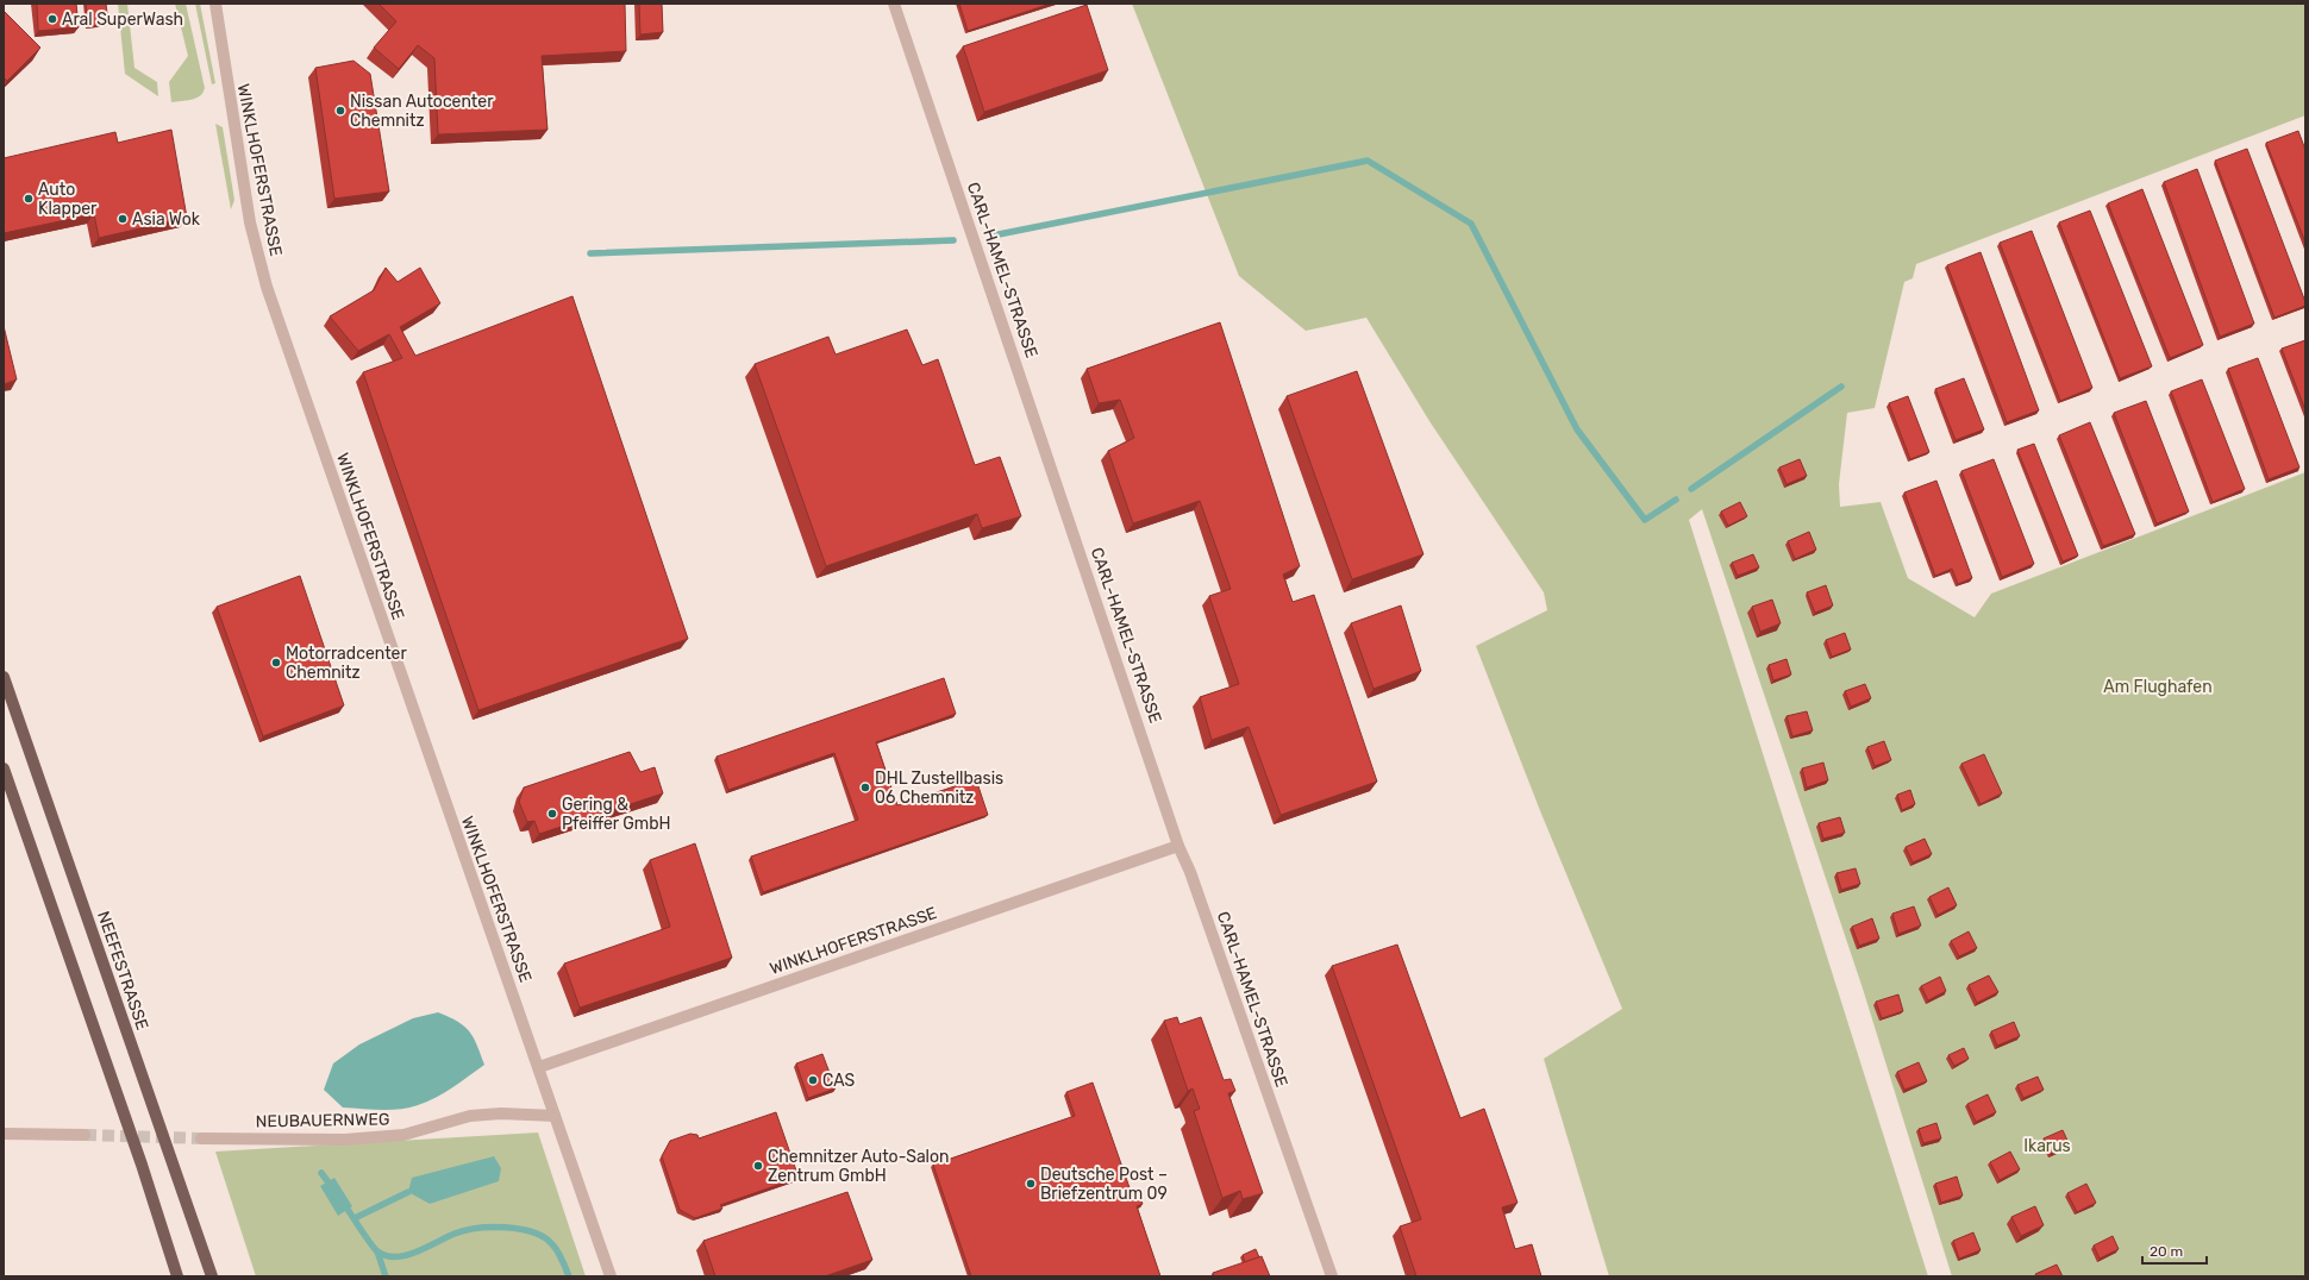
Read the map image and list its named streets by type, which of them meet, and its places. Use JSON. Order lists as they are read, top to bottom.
{
  "streets": {
    "main road": ["NEEFESTRASSE"],
    "street": ["WINKLHOFERSTRASSE", "CARL-HAMEL-STRASSE", "NEUBAUERNWEG"]
  },
  "crossings": [
    ["WINKLHOFERSTRASSE", "CARL-HAMEL-STRASSE"],
    ["WINKLHOFERSTRASSE", "NEUBAUERNWEG"]
  ],
  "parks": ["Am Flughafen", "Ikarus"],
  "places": [
    "Aral SuperWash",
    "Nissan Autocenter Chemnitz",
    "Auto Klapper",
    "Asia Wok",
    "Motorradcenter Chemnitz",
    "DHL Zustellbasis 06 Chemnitz",
    "Gering & Pfeiffer GmbH",
    "CAS",
    "Chemnitzer Auto-Salon Zentrum GmbH",
    "Deutsche Post – Briefzentrum 09"
  ],
  "scale_bar": "20 m"
}
